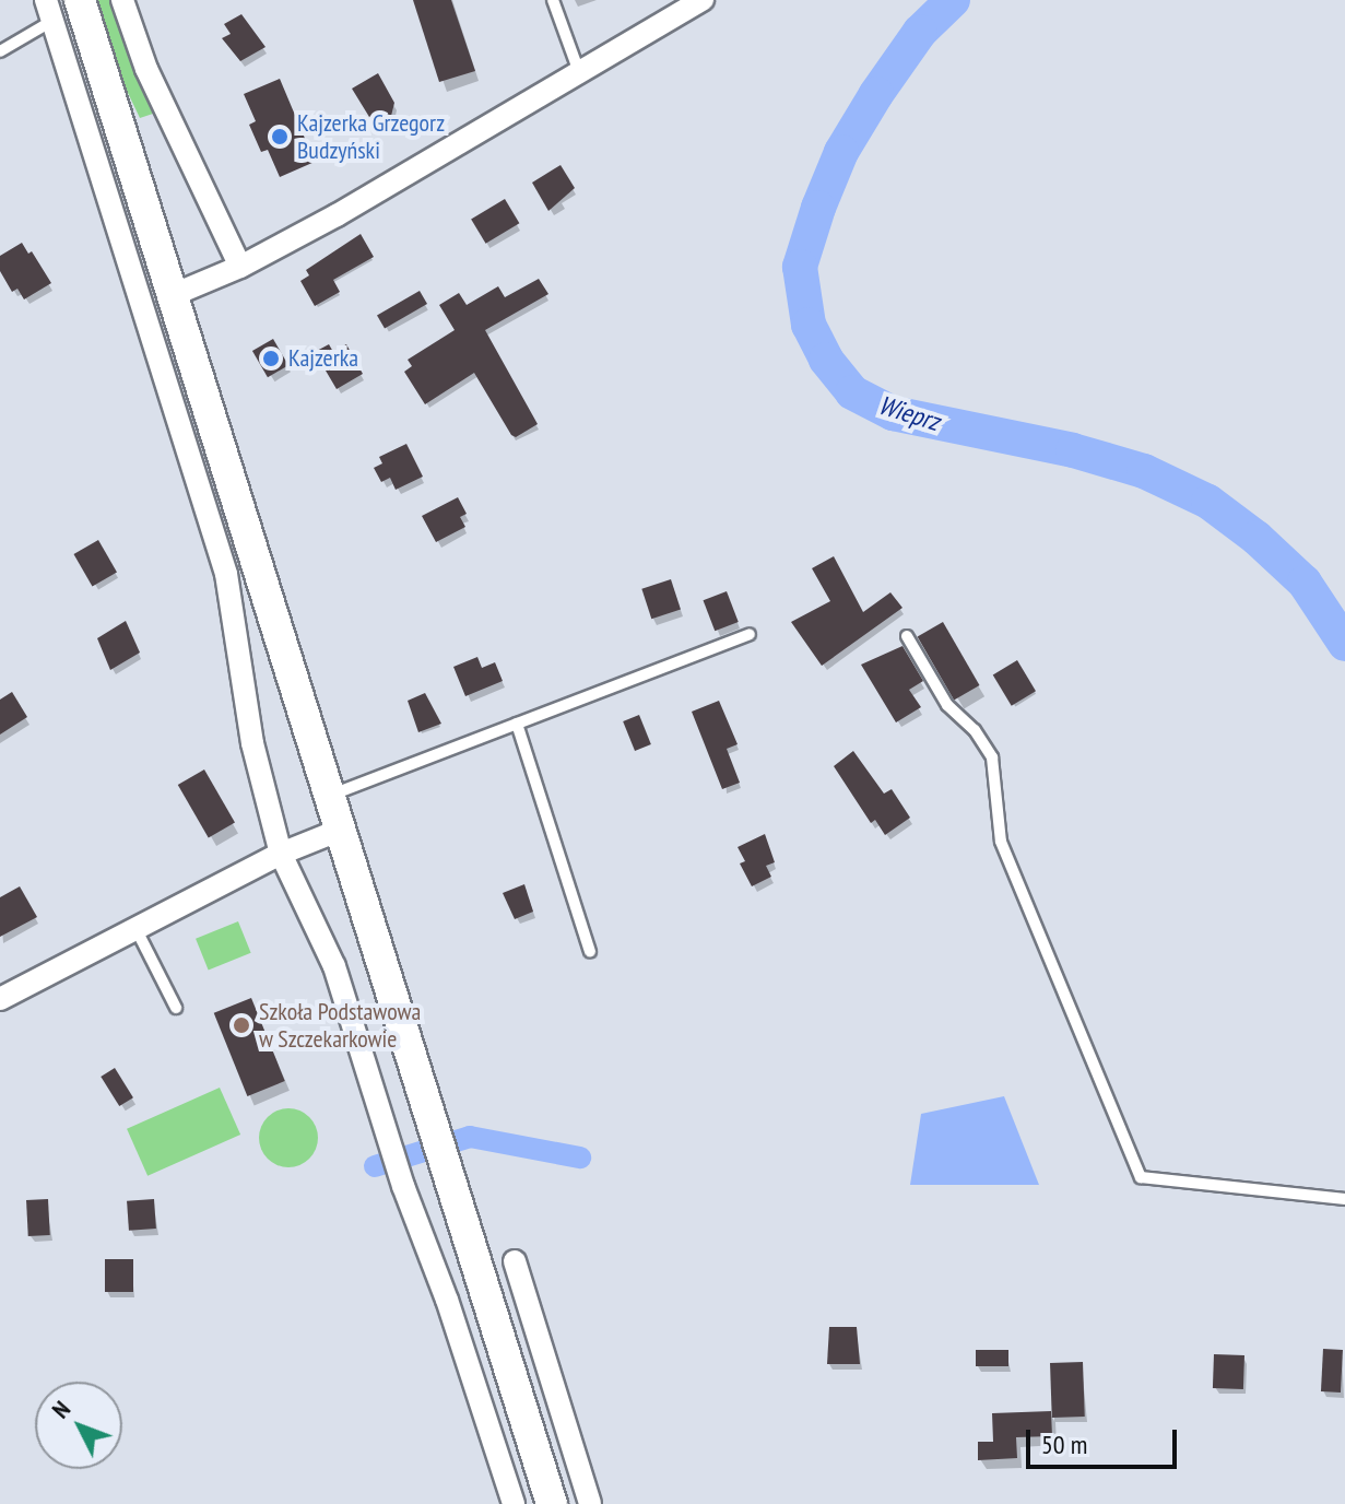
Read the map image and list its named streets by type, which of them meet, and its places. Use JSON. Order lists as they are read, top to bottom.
{
  "water": ["Wieprz"],
  "places": ["Kajzerka Grzegorz Budzyński", "Kajzerka", "Szkoła Podstawowa w Szczekarkowie"],
  "scale_bar": "50 m",
  "north": "top left"
}
